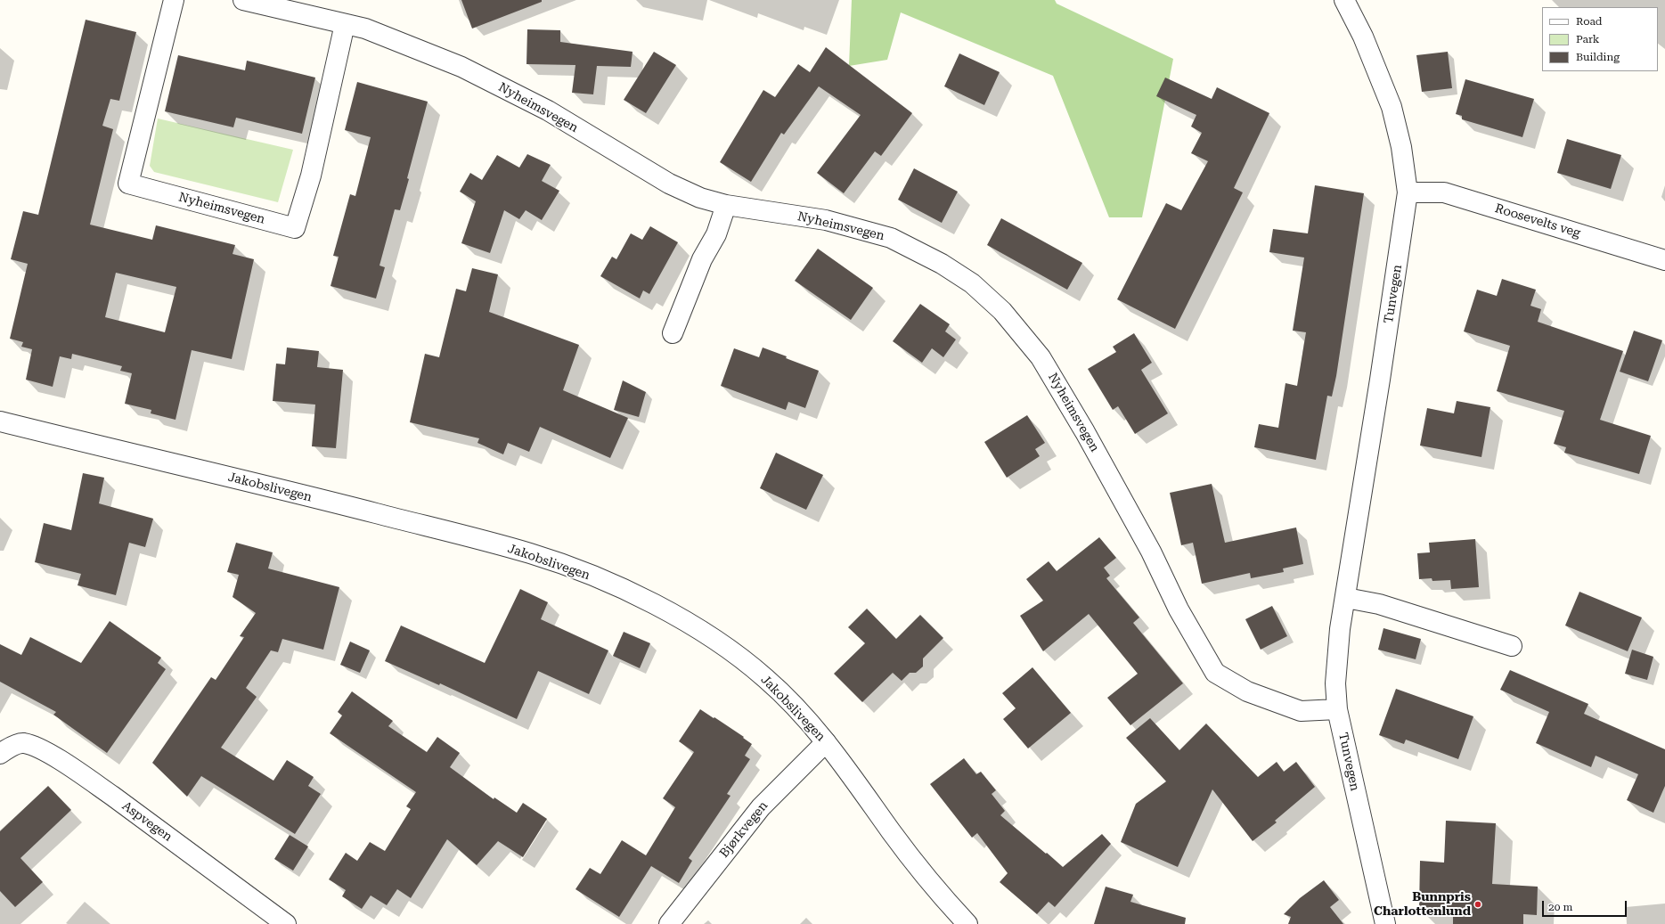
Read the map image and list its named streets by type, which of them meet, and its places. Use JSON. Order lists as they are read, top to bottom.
{
  "streets": {
    "street": [
      "Nyheimsvegen",
      "Roosevelts veg",
      "Tunvegen",
      "Jakobslivegen",
      "Aspvegen",
      "Bjørkvegen"
    ]
  },
  "crossings": [
    ["Nyheimsvegen", "Tunvegen"],
    ["Roosevelts veg", "Tunvegen"],
    ["Jakobslivegen", "Bjørkvegen"]
  ],
  "places": ["Bunnpris Charlottenlund"],
  "legend": ["Road", "Park", "Building"],
  "scale_bar": "20 m"
}
